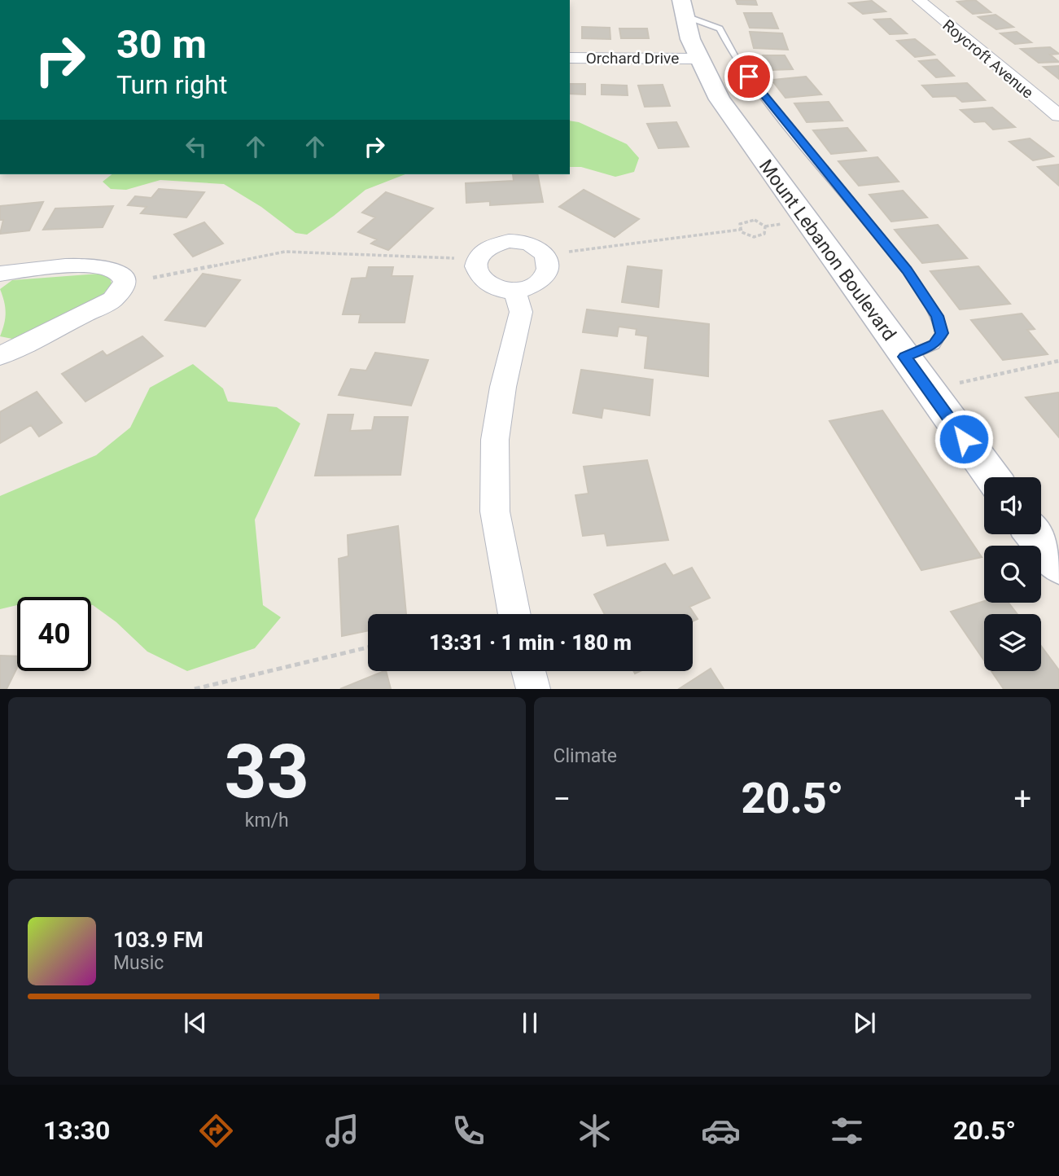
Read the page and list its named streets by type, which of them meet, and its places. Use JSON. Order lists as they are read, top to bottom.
{
  "streets": {
    "street": ["Orchard Drive", "Roycroft Avenue", "Mount Lebanon Boulevard"]
  },
  "crossings": [
    ["Orchard Drive", "Mount Lebanon Boulevard"]
  ],
  "page": {
    "turn": ["30 m", "Turn right"],
    "limit": "40",
    "trip": "13:31 · 1 min · 180 m",
    "tile": [
      ["33", "km/h"],
      "Climate"
    ],
    "heat": ["−", "20.5°", "+"],
    "song": ["103.9 FM", "Music"],
    "tabs": ["13:30", "20.5°"]
  }
}
